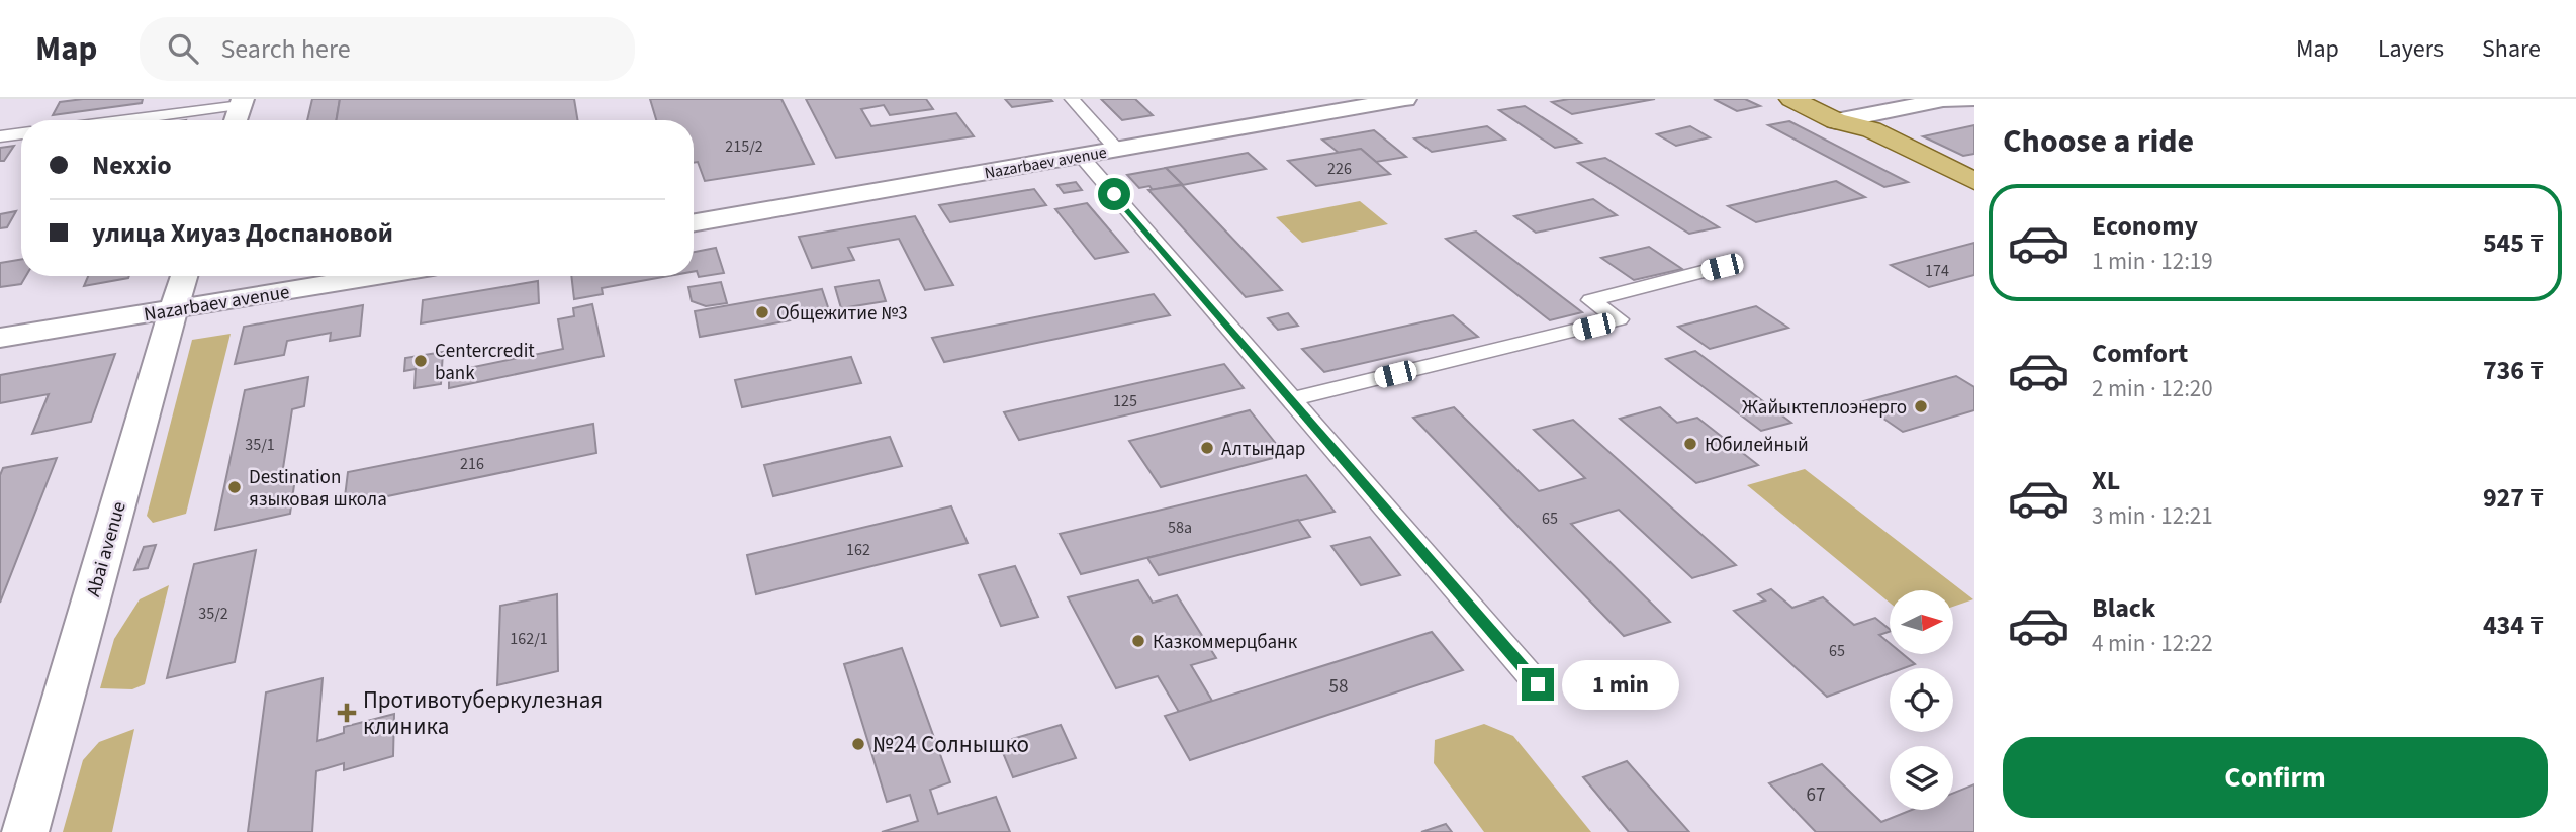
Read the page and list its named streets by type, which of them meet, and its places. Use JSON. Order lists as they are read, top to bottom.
{
  "streets": {
    "main road": ["Nazarbaev avenue", "Abai avenue"]
  },
  "crossings": [
    ["Nazarbaev avenue", "Abai avenue"]
  ],
  "places": {
    "other": [
      "Общежитие №3",
      "Centercredit bank",
      "Жайыктеплоэнерго",
      "Юбилейный",
      "Алтындар",
      "Destination языковая школа",
      "Казкоммерцбанк",
      "№24 Солнышко"
    ],
    "health": ["Противотуберкулезная клиника"]
  },
  "house_numbers": [
    "215/2",
    "226",
    "174",
    "125",
    "35/1",
    "216",
    "65",
    "58а",
    "162",
    "35/2",
    "162/1",
    "65",
    "58",
    "67"
  ],
  "north": "right",
  "page": {
    "header": "Map",
    "search": "Search here",
    "nav": ["Map", "Layers", "Share"],
    "heading": "Choose a ride",
    "banner": ["Nexxio", "улица Хиуаз Доспановой"],
    "list": [
      {
        "name": "Economy",
        "note": "1 min · 12:19",
        "value": "545 ₸"
      },
      {
        "name": "Comfort",
        "note": "2 min · 12:20",
        "value": "736 ₸"
      },
      {
        "name": "XL",
        "note": "3 min · 12:21",
        "value": "927 ₸"
      },
      {
        "name": "Black",
        "note": "4 min · 12:22",
        "value": "434 ₸"
      }
    ],
    "bubble": "1 min",
    "buttons": "Confirm"
  }
}
